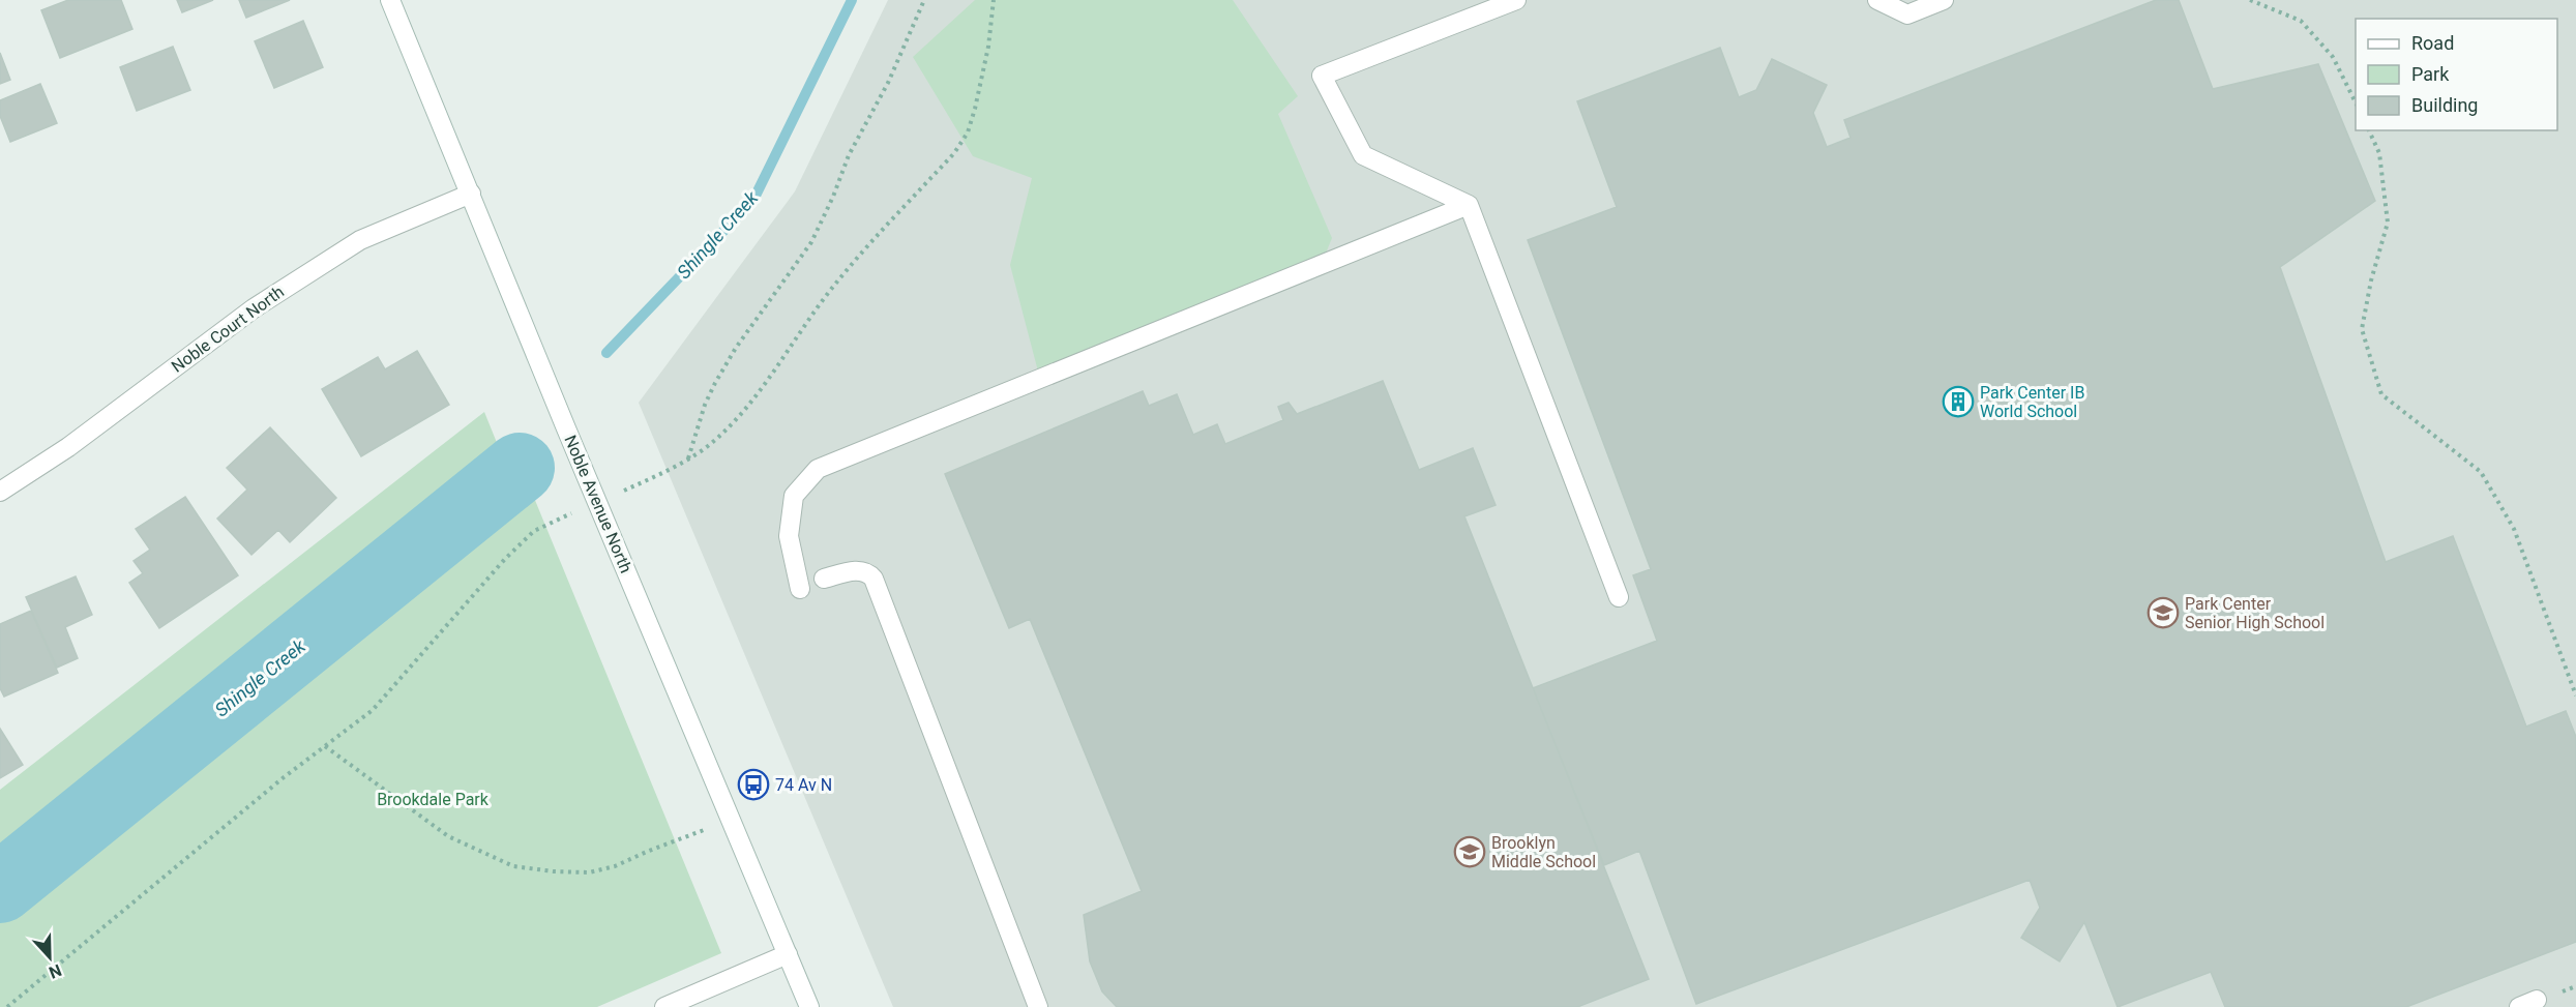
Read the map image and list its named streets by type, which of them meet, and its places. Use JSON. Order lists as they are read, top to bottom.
{
  "streets": {
    "street": ["Noble Court North", "Noble Avenue North"]
  },
  "crossings": [
    ["Noble Court North", "Noble Avenue North"]
  ],
  "water": ["Shingle Creek"],
  "parks": ["Brookdale Park"],
  "places": {
    "building": ["Park Center IB World School"],
    "school or university": ["Park Center Senior High School", "Brooklyn Middle School"],
    "bus stop": ["74 Av N"]
  },
  "legend": ["Road", "Park", "Building"],
  "north": "bottom"
}
